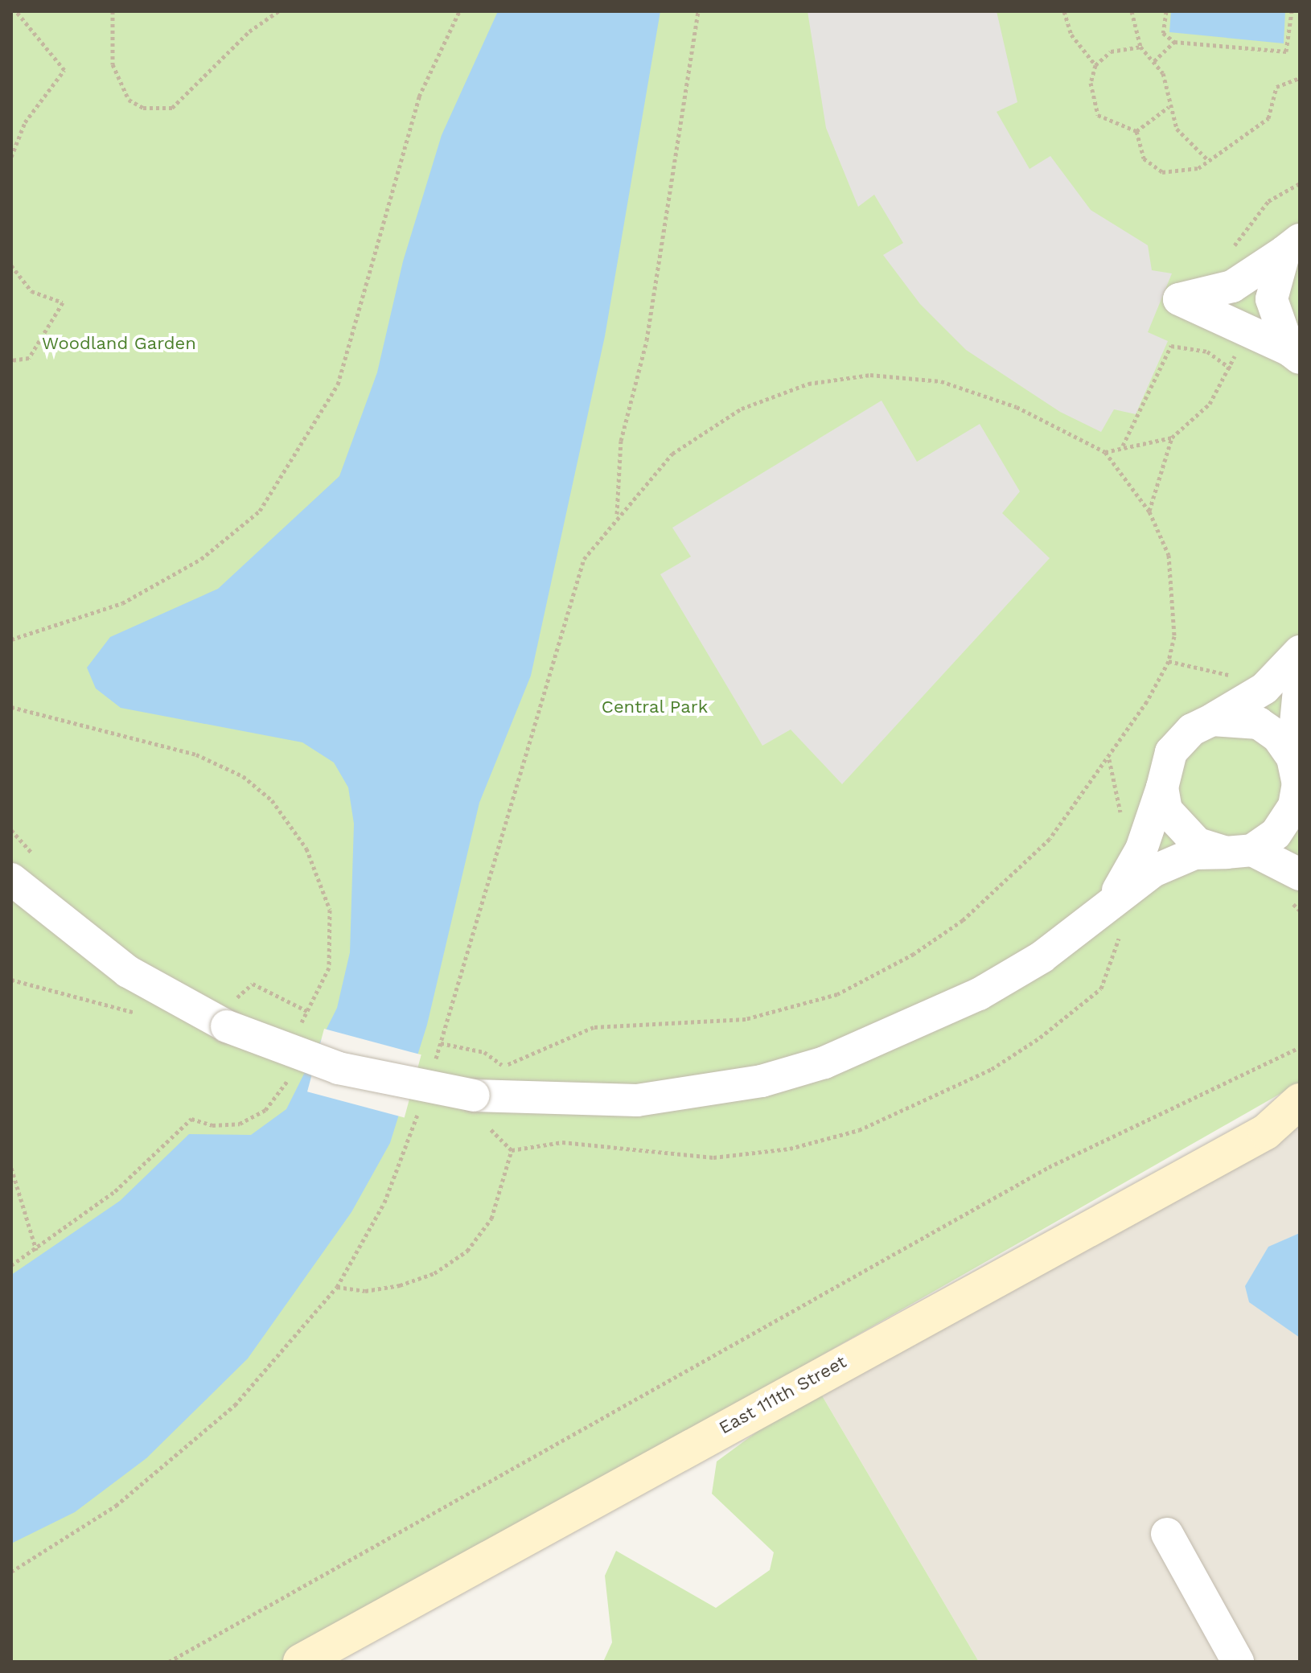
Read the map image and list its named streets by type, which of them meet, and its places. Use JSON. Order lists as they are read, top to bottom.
{
  "streets": {
    "main road": ["East 111th Street"]
  },
  "parks": ["Woodland Garden", "Central Park"]
}
